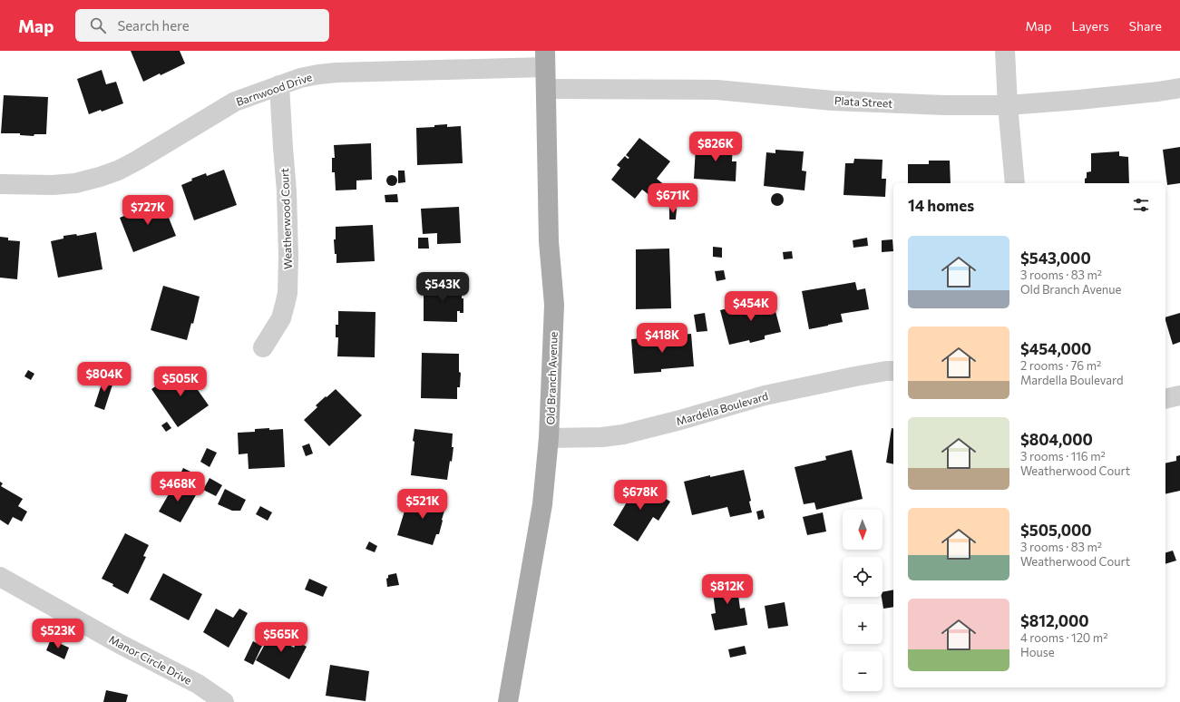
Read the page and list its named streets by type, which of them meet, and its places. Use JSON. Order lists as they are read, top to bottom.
{
  "streets": {
    "main road": ["Old Branch Avenue"],
    "street": [
      "Barnwood Drive",
      "Plata Street",
      "Weatherwood Court",
      "Mardella Boulevard",
      "Manor Circle Drive"
    ]
  },
  "crossings": [
    ["Barnwood Drive", "Weatherwood Court"],
    ["Barnwood Drive", "Old Branch Avenue"],
    ["Plata Street", "Old Branch Avenue"],
    ["Old Branch Avenue", "Mardella Boulevard"]
  ],
  "north": "bottom",
  "page": {
    "header": "Map",
    "search": "Search here",
    "nav": ["Map", "Layers", "Share"],
    "price": [
      "$826K",
      "$671K",
      "$727K",
      "$543K",
      "$454K",
      "$418K",
      "$804K",
      "$505K",
      "$468K",
      "$678K",
      "$521K",
      "$812K",
      "$523K",
      "$565K"
    ],
    "heading": "14 homes",
    "list": [
      {
        "name": "$543,000",
        "note": "3 rooms · 83 m² · Old Branch Avenue"
      },
      {
        "name": "$454,000",
        "note": "2 rooms · 76 m² · Mardella Boulevard"
      },
      {
        "name": "$804,000",
        "note": "3 rooms · 116 m² · Weatherwood Court"
      },
      {
        "name": "$505,000",
        "note": "3 rooms · 83 m² · Weatherwood Court"
      },
      {
        "name": "$812,000",
        "note": "4 rooms · 120 m² · House"
      }
    ],
    "map_buttons": ["+", "−"]
  }
}
